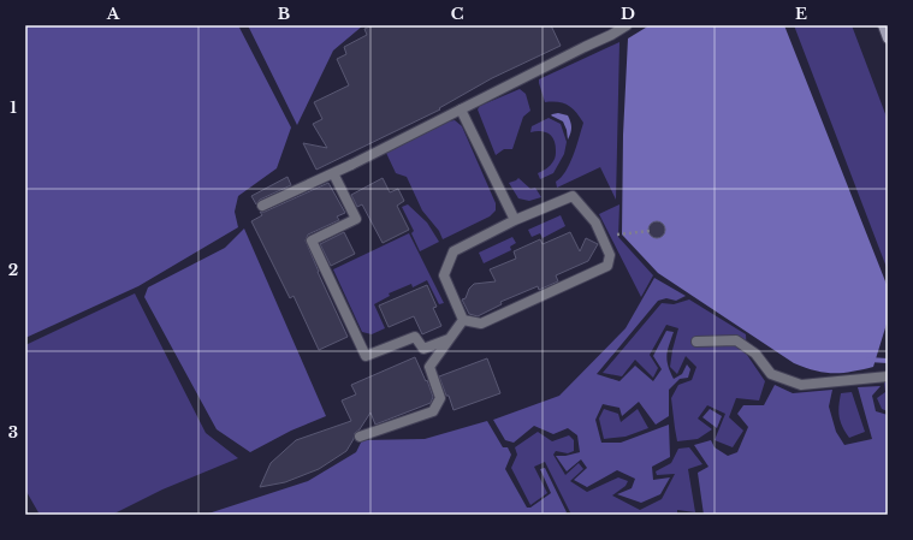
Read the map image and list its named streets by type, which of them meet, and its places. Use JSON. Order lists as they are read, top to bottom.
{
  "grid": {
    "columns": [
      "A",
      "B",
      "C",
      "D",
      "E"
    ],
    "rows": ["1", "2", "3"]
  }
}
